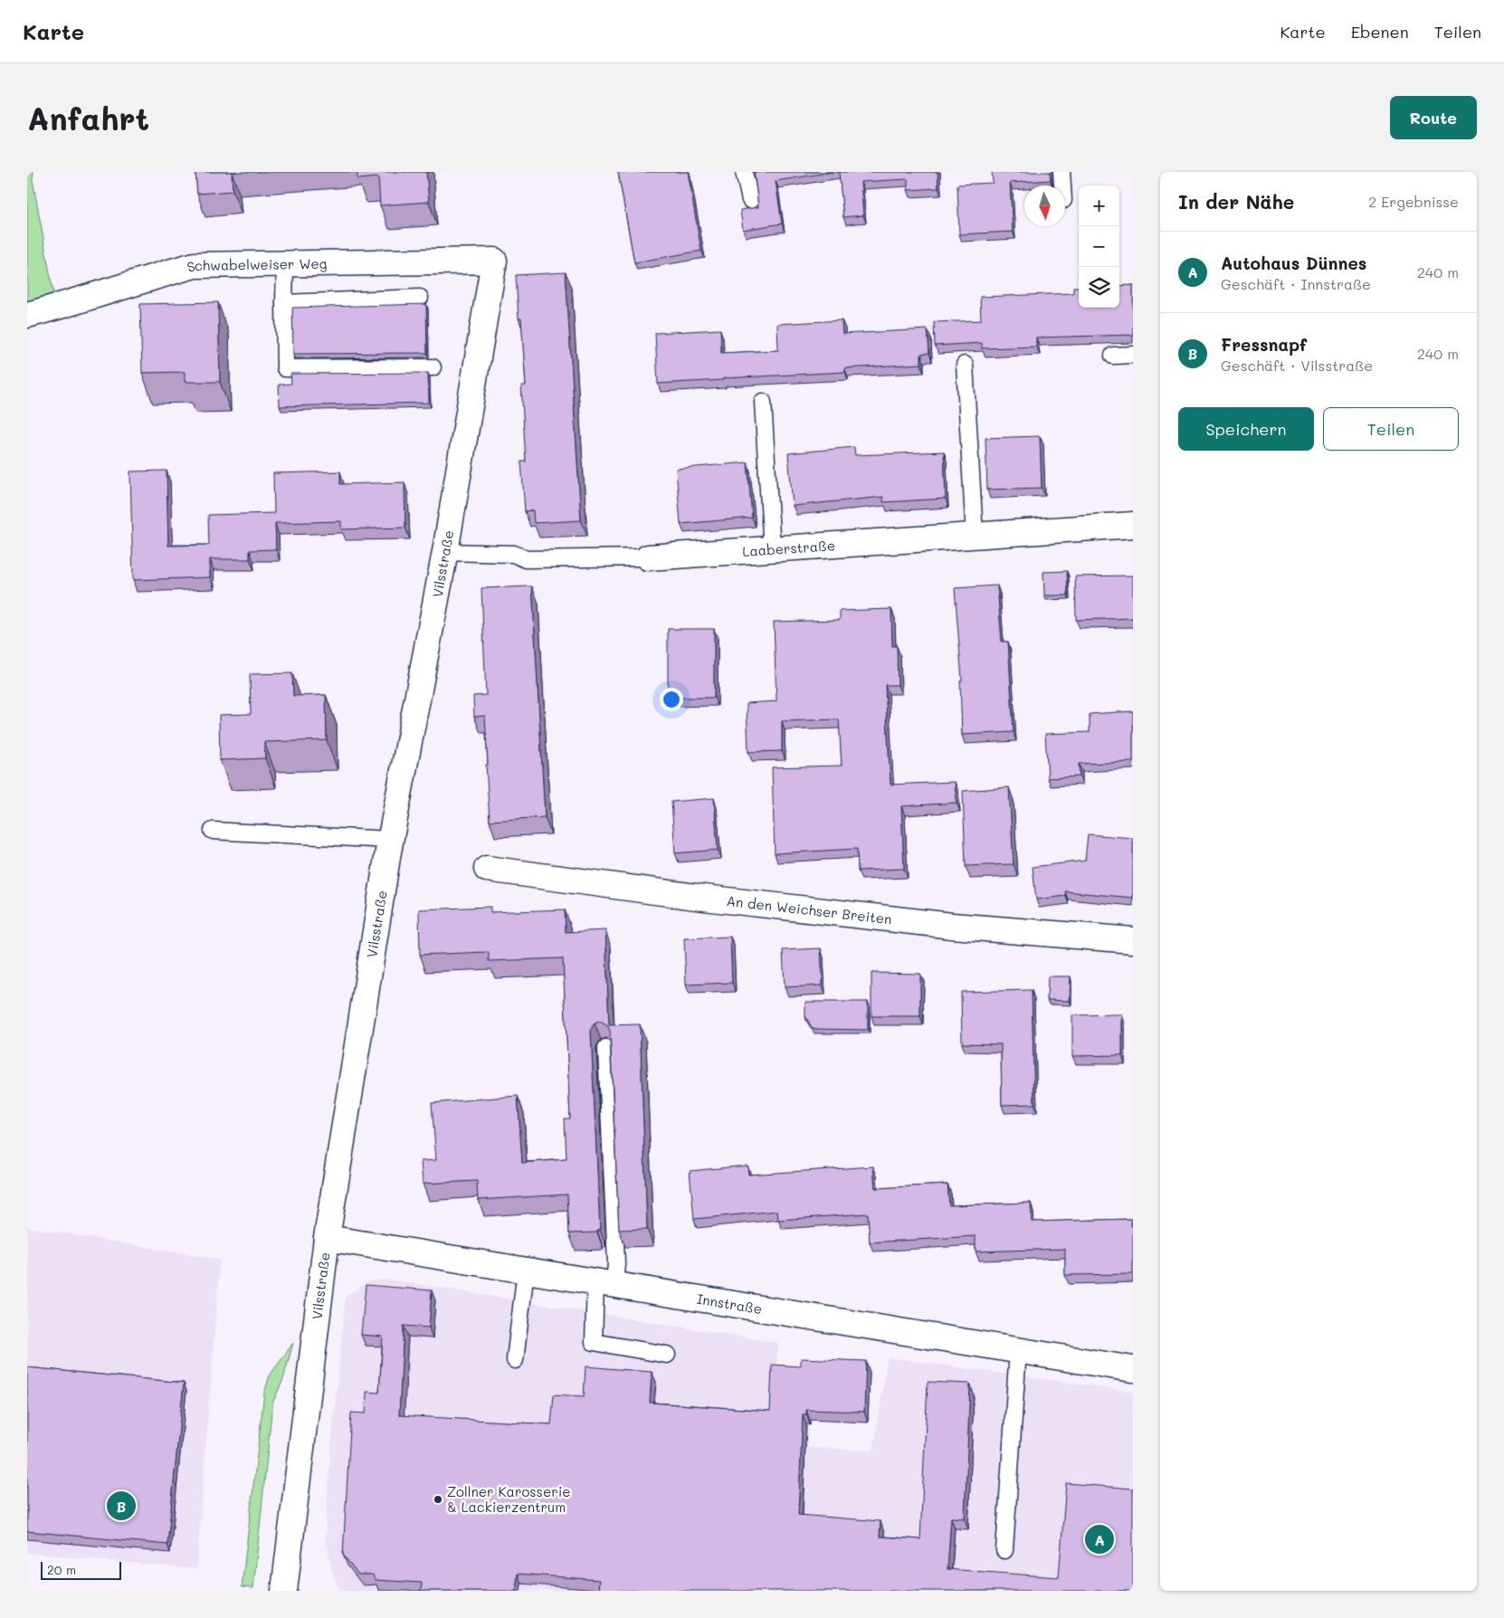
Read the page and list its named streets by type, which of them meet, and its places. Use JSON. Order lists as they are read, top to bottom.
{
  "streets": {
    "street": [
      "Schwabelweiser Weg",
      "Laaberstraße",
      "Vilsstraße",
      "An den Weichser Breiten",
      "Innstraße"
    ]
  },
  "crossings": [
    ["Schwabelweiser Weg", "Vilsstraße"],
    ["Laaberstraße", "Vilsstraße"],
    ["Vilsstraße", "Innstraße"]
  ],
  "places": ["Zollner Karosserie & Lackierzentrum"],
  "scale_bar": "20 m",
  "north": "bottom",
  "page": {
    "header": "Karte",
    "nav": ["Karte", "Ebenen", "Teilen"],
    "buttons": [
      "Route",
      ["Speichern", "Teilen"]
    ],
    "title": "Anfahrt",
    "heading": ["In der Nähe", "2 Ergebnisse"],
    "map_buttons": ["+", "−"],
    "list": [
      {
        "mark": "A",
        "name": "Autohaus Dünnes",
        "note": "Geschäft · Innstraße",
        "value": "240 m"
      },
      {
        "mark": "B",
        "name": "Fressnapf",
        "note": "Geschäft · Vilsstraße",
        "value": "240 m"
      }
    ],
    "pins": ["B", "A"],
    "scale": "20 m"
  }
}
